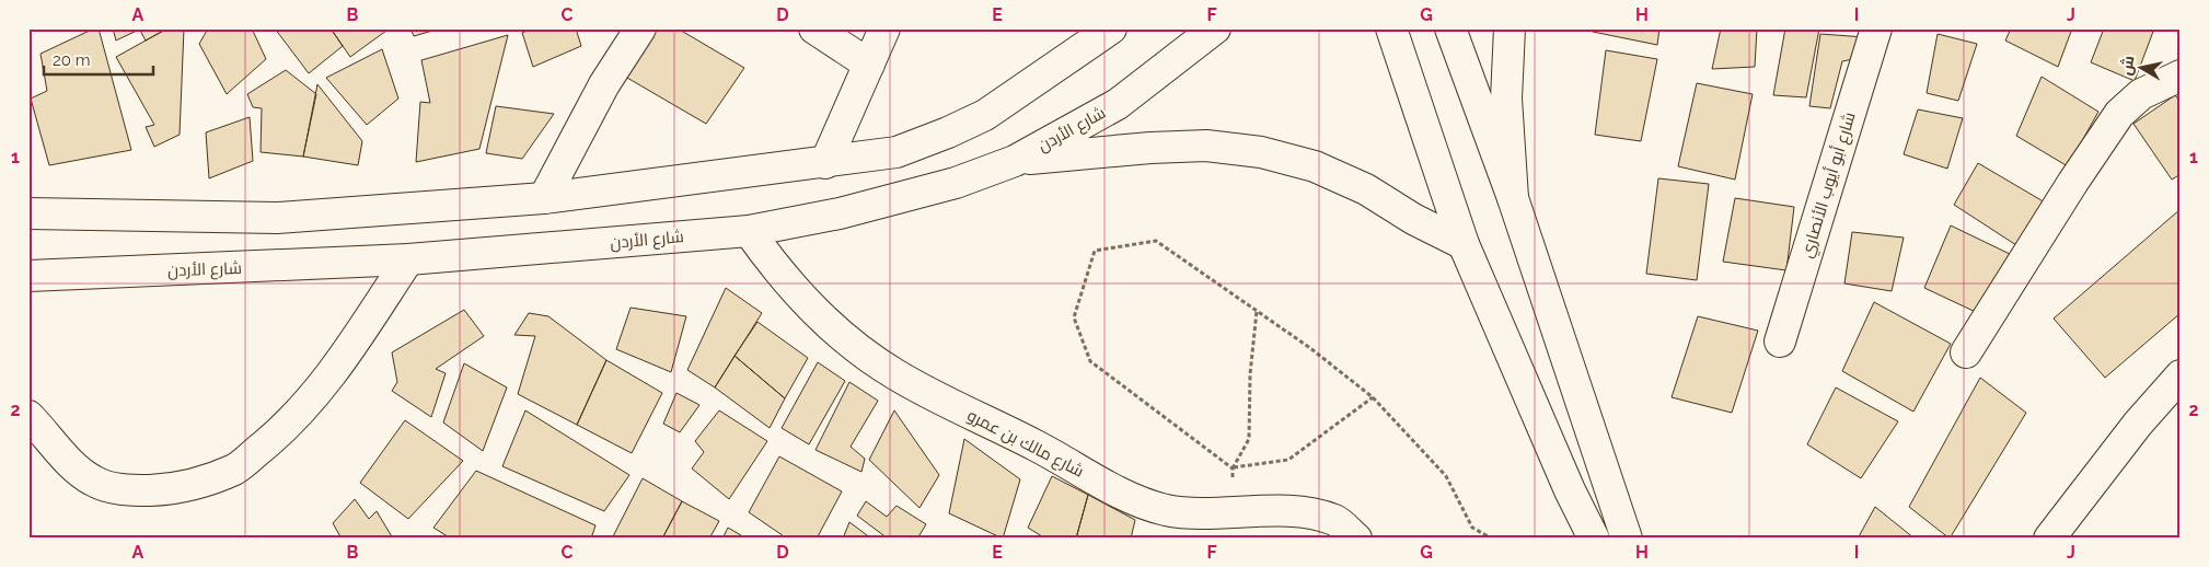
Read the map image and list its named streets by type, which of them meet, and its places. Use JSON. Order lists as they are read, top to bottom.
{
  "streets": {
    "main road": ["شارع الأردن", "شارع أبو أيوب الأنصاري", "شارع مالك بن عمرو"]
  },
  "crossings": [
    ["شارع الأردن", "شارع مالك بن عمرو"]
  ],
  "scale_bar": "20 m",
  "north": "left",
  "grid": {
    "columns": [
      "A",
      "B",
      "C",
      "D",
      "E",
      "F",
      "G",
      "H",
      "I",
      "J"
    ],
    "rows": ["1", "2"]
  }
}
